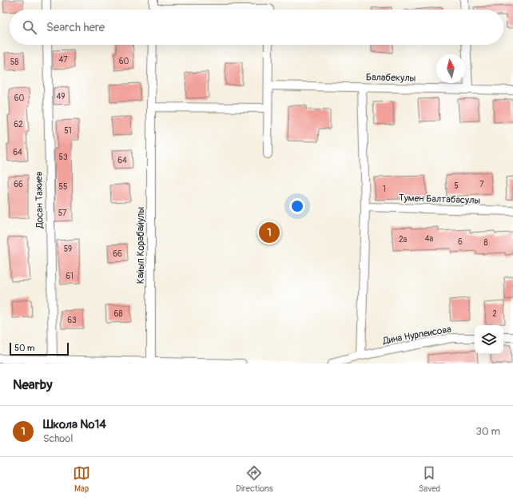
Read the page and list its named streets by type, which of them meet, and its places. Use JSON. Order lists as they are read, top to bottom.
{
  "streets": {
    "street": [
      "Балабекулы",
      "Тумен Балтабасулы",
      "Досан Тажиев",
      "Кайып Корабайулы",
      "Дина Нурпеисова"
    ]
  },
  "house_numbers": [
    "47",
    "60",
    "58",
    "49",
    "60",
    "62",
    "51",
    "64",
    "53",
    "64",
    "66",
    "7",
    "5",
    "55",
    "1",
    "57",
    "4а",
    "2а",
    "6",
    "8",
    "59",
    "66",
    "61",
    "68",
    "2",
    "63"
  ],
  "scale_bar": "50 m",
  "north": "top",
  "page": {
    "search": "Search here",
    "pins": "1",
    "scale": "50 m",
    "heading": "Nearby",
    "list": [
      {
        "mark": "1",
        "name": "Школа №14",
        "note": "School",
        "value": "30 m"
      }
    ],
    "nav": ["Map", "Directions", "Saved"]
  }
}
